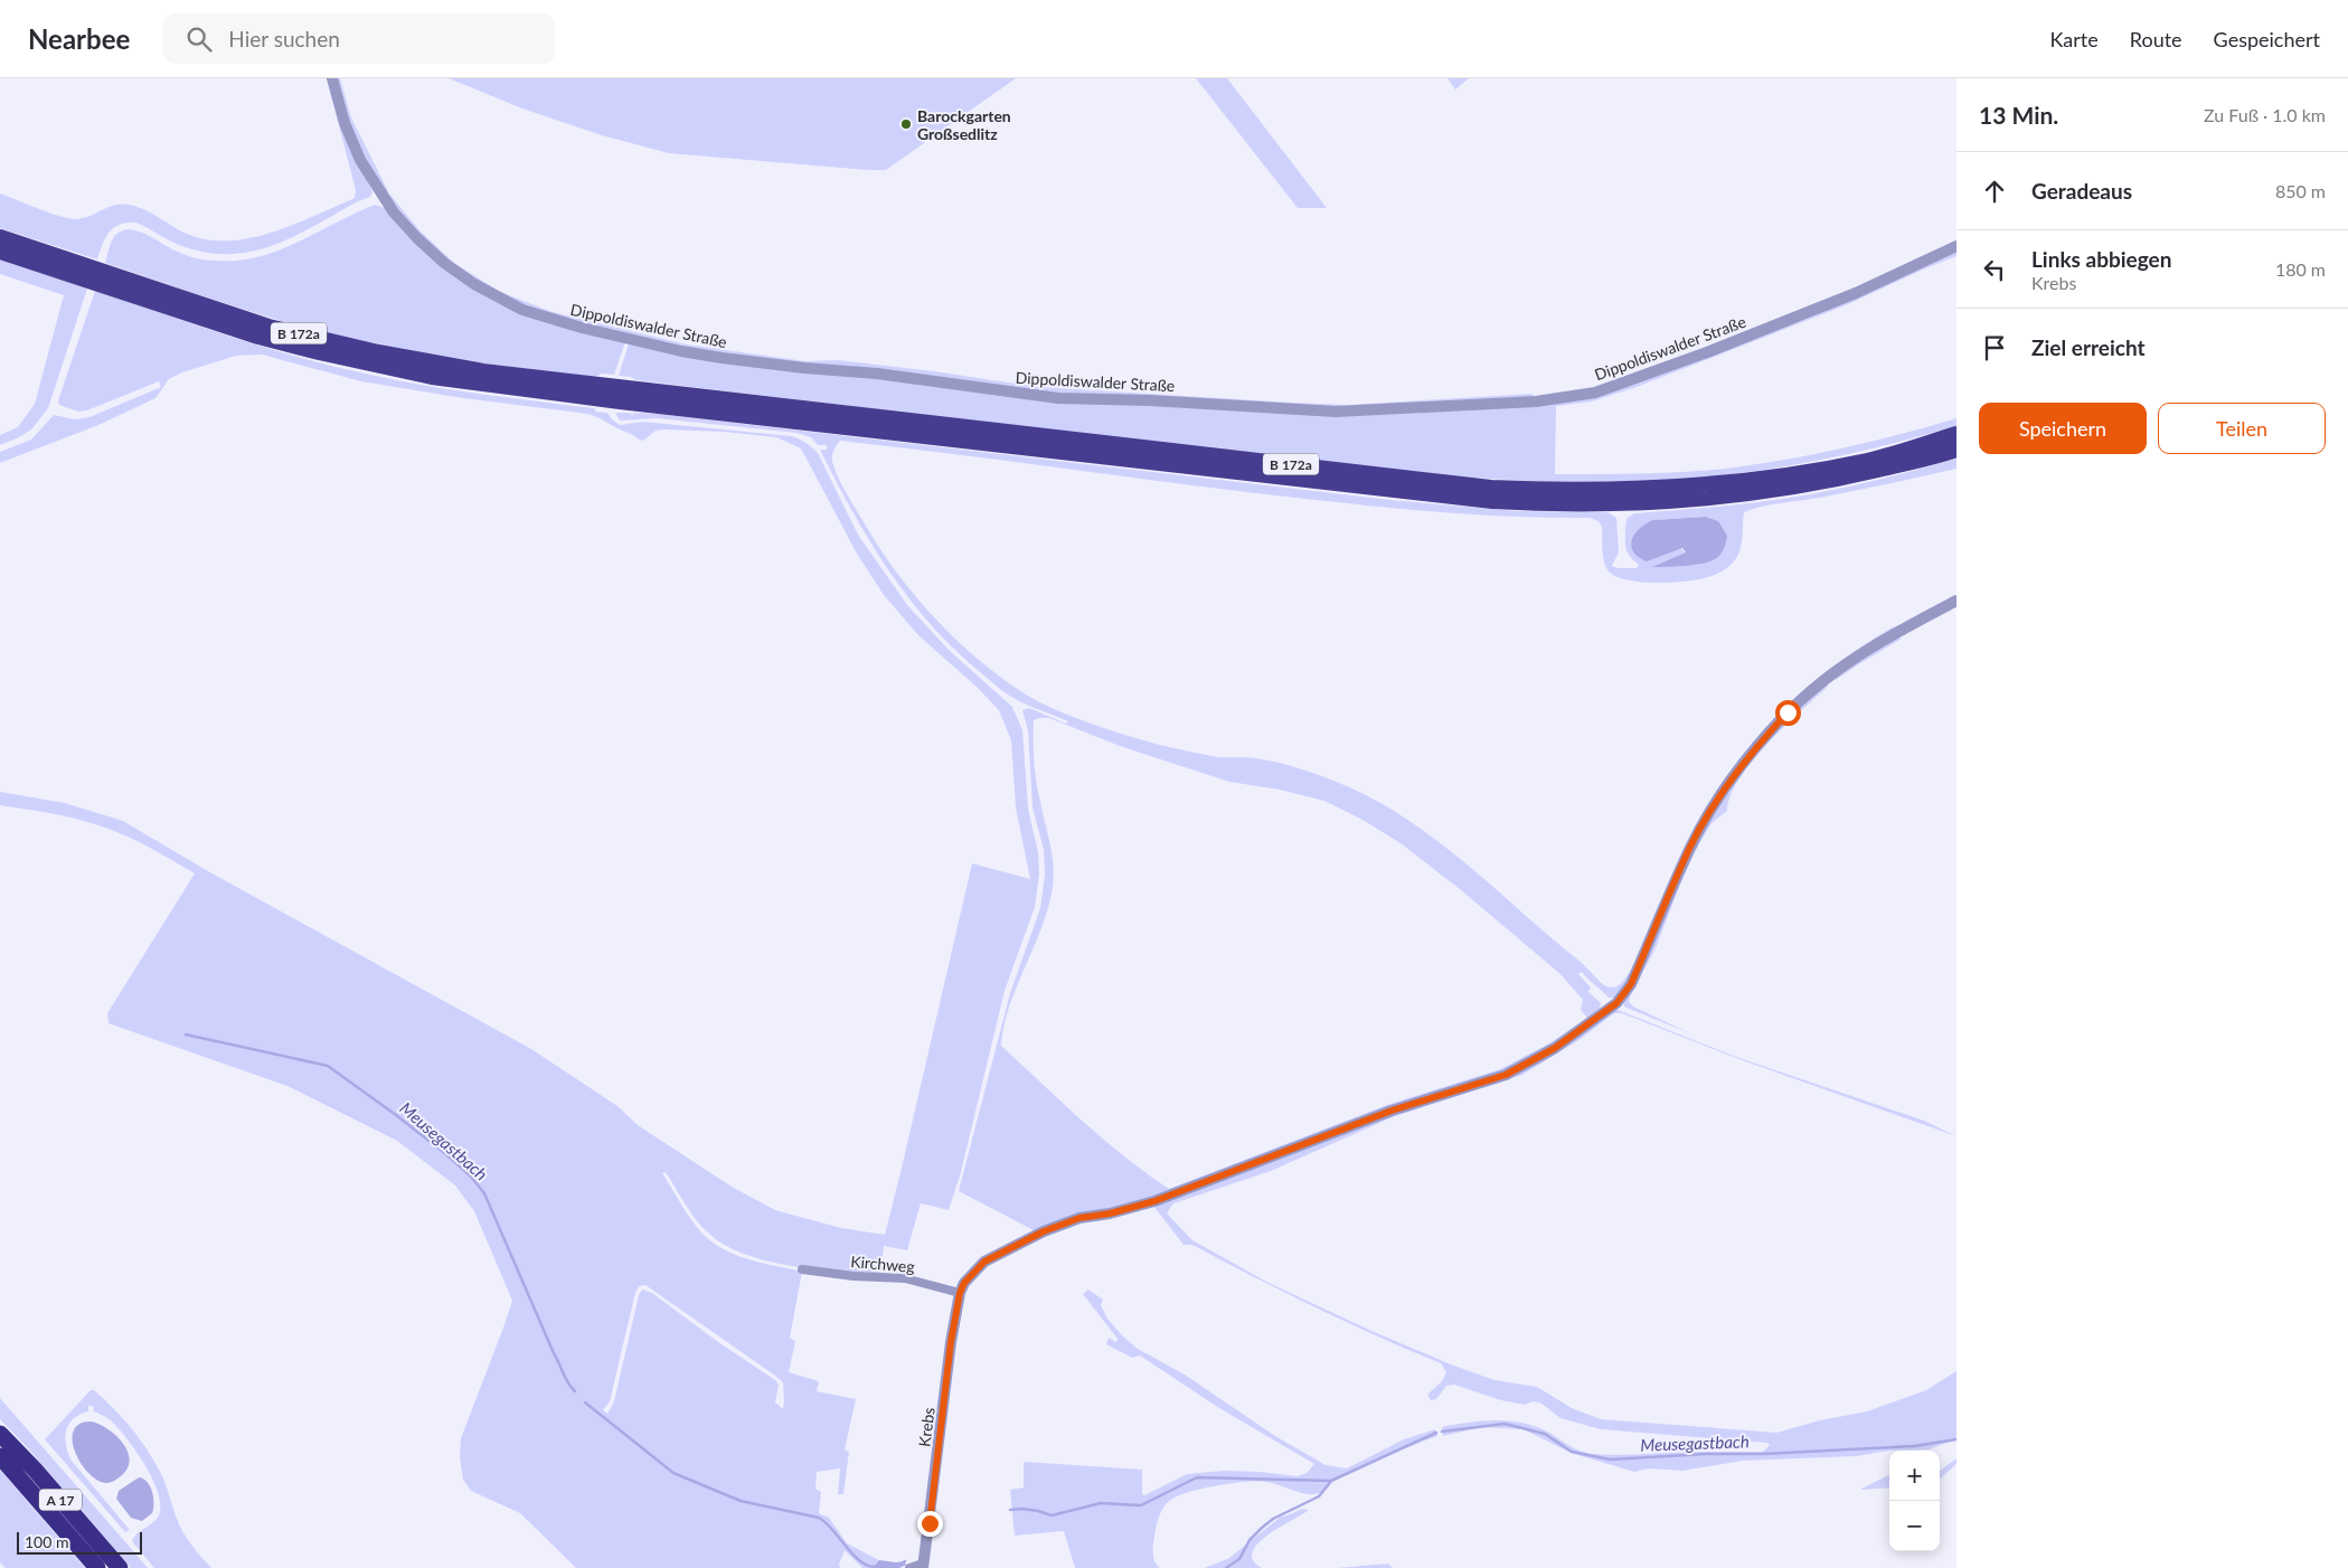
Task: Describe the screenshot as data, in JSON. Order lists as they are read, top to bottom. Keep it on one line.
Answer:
{"streets":{"highway":["B 172a","A 17"],"street":["Dippoldiswalder Straße","Kirchweg","Krebs"]},"crossings":[["Kirchweg","Krebs"]],"water":["Meusegastbach"],"places":["Barockgarten Großsedlitz"],"scale_bar":"100 m","page":{"header":"Nearbee","search":"Hier suchen","nav":["Karte","Route","Gespeichert"],"heading":["13 Min.","Zu Fuß · 1.0 km"],"list":[["Geradeaus","850 m"],["Links abbiegen","Krebs","180 m"],"Ziel erreicht"],"buttons":["Speichern","Teilen"],"map_buttons":["+","−"],"scale":"100 m"}}
